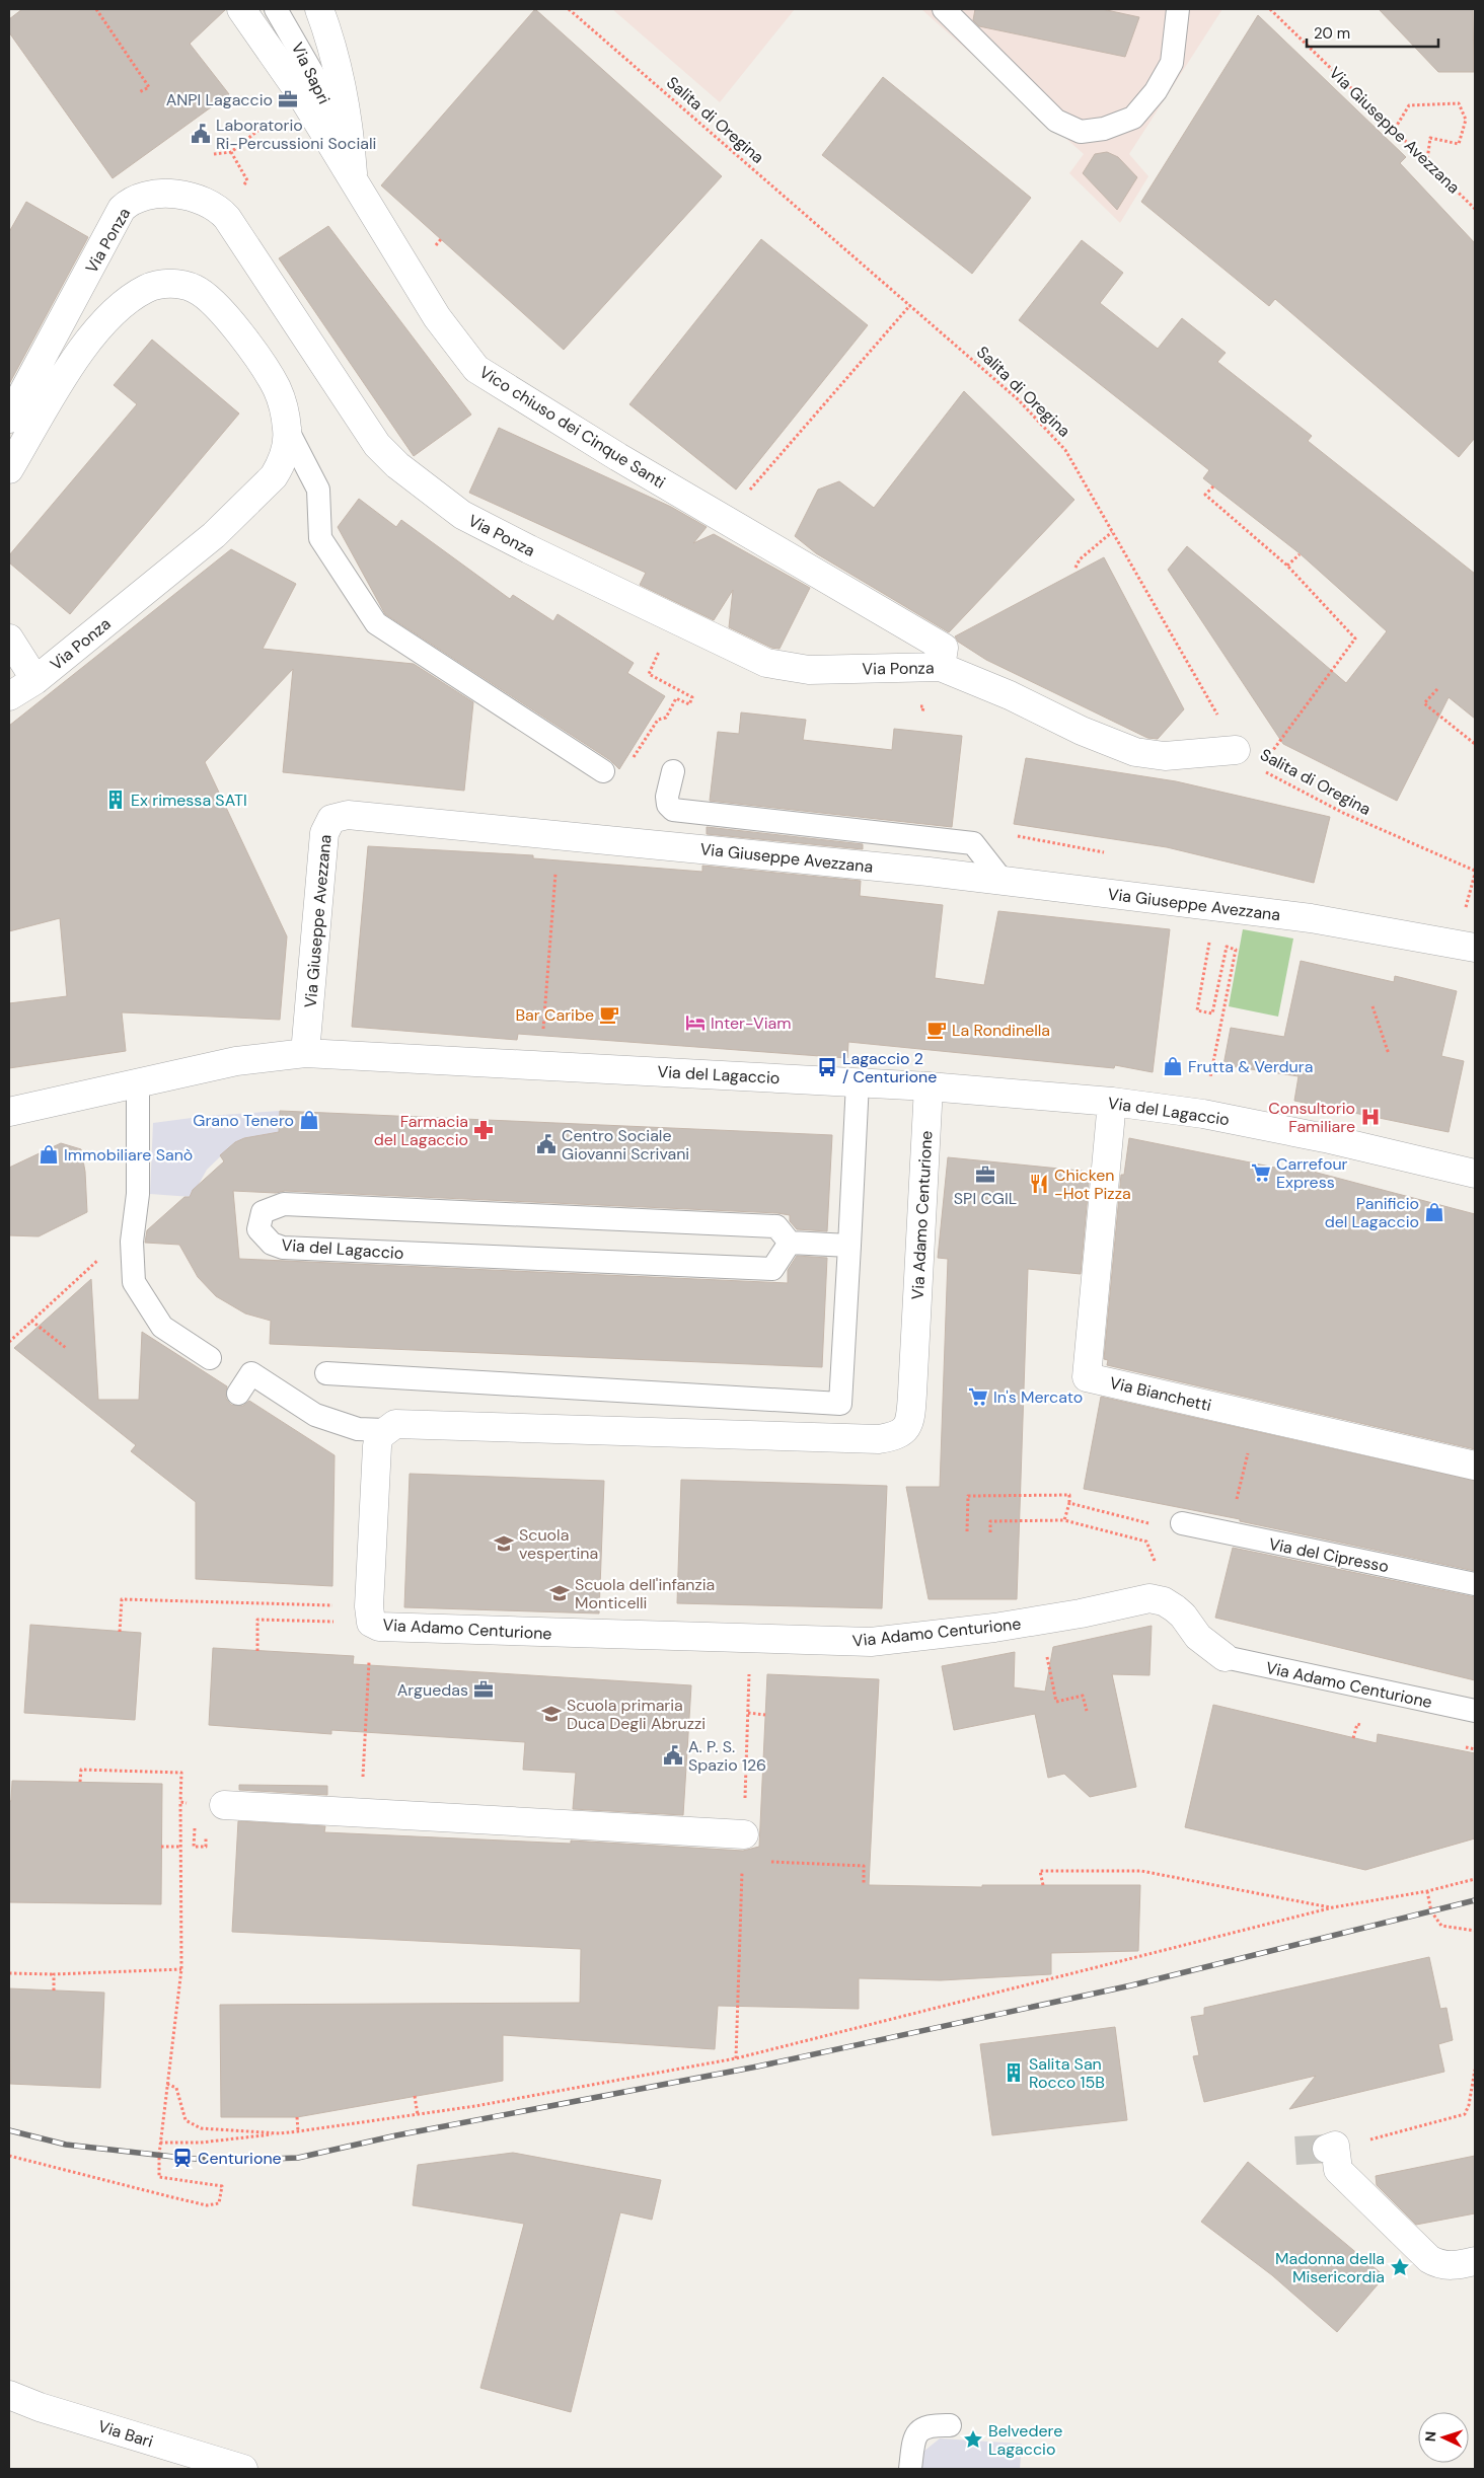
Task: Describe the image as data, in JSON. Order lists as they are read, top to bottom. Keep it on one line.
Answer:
{"streets":{"street":["Via Sapri","Via Giuseppe Avezzana","Via Ponza","Vico chiuso dei Cinque Santi","Via del Lagaccio","Via Adamo Centurione","Via Bianchetti","Via Bari"],"lane":["Via del Cipresso"],"path":["Salita di Oregina"]},"crossings":[["Via Sapri","Vico chiuso dei Cinque Santi"],["Salita di Oregina","Via Ponza"],["Via Giuseppe Avezzana","Via del Lagaccio"],["Via Ponza","Vico chiuso dei Cinque Santi"],["Via del Lagaccio","Via Adamo Centurione"],["Via del Lagaccio","Via Bianchetti"]],"places":{"office":["ANPI Lagaccio","SPI CGIL","Arguedas"],"public building":["Laboratorio Ri-Percussioni Sociali","Centro Sociale Giovanni Scrivani","A. P. S. Spazio 126"],"building":["Ex rimessa SATI","Salita San Rocco 15B"],"cafe":["Bar Caribe","La Rondinella"],"hotel":["Inter-Viam"],"shop":["Frutta & Verdura","Grano Tenero","Immobiliare Sanò","Panificio del Lagaccio"],"bus stop":["Lagaccio 2 / Centurione"],"hospital":["Consultorio Familiare"],"pharmacy":["Farmacia del Lagaccio"],"supermarket":["Carrefour Express","In's Mercato"],"restaurant":["Chicken -Hot Pizza"],"school or university":["Scuola vespertina","Scuola dell'infanzia Monticelli","Scuola primaria Duca Degli Abruzzi"],"station":["Centurione"],"place":["Madonna della Misericordia","Belvedere Lagaccio"]},"scale_bar":"20 m","north":"left"}
